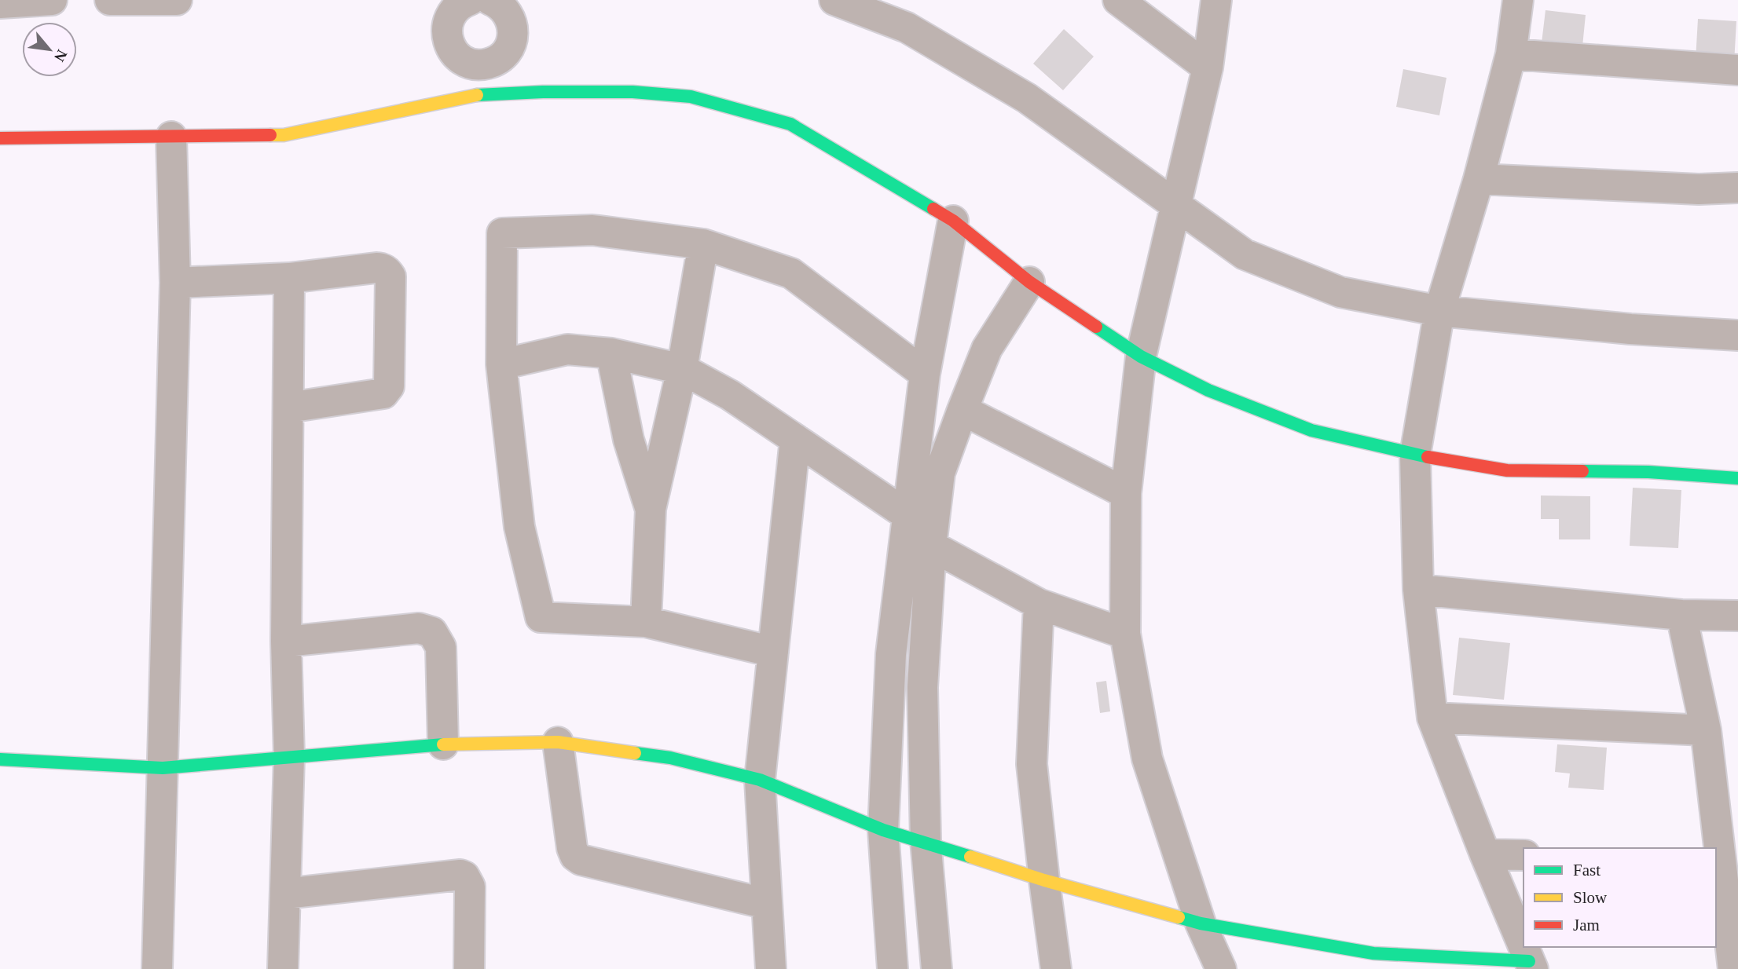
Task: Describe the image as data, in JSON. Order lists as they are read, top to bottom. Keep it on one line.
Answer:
{"legend":["Fast","Slow","Jam"],"north":"bottom right"}
